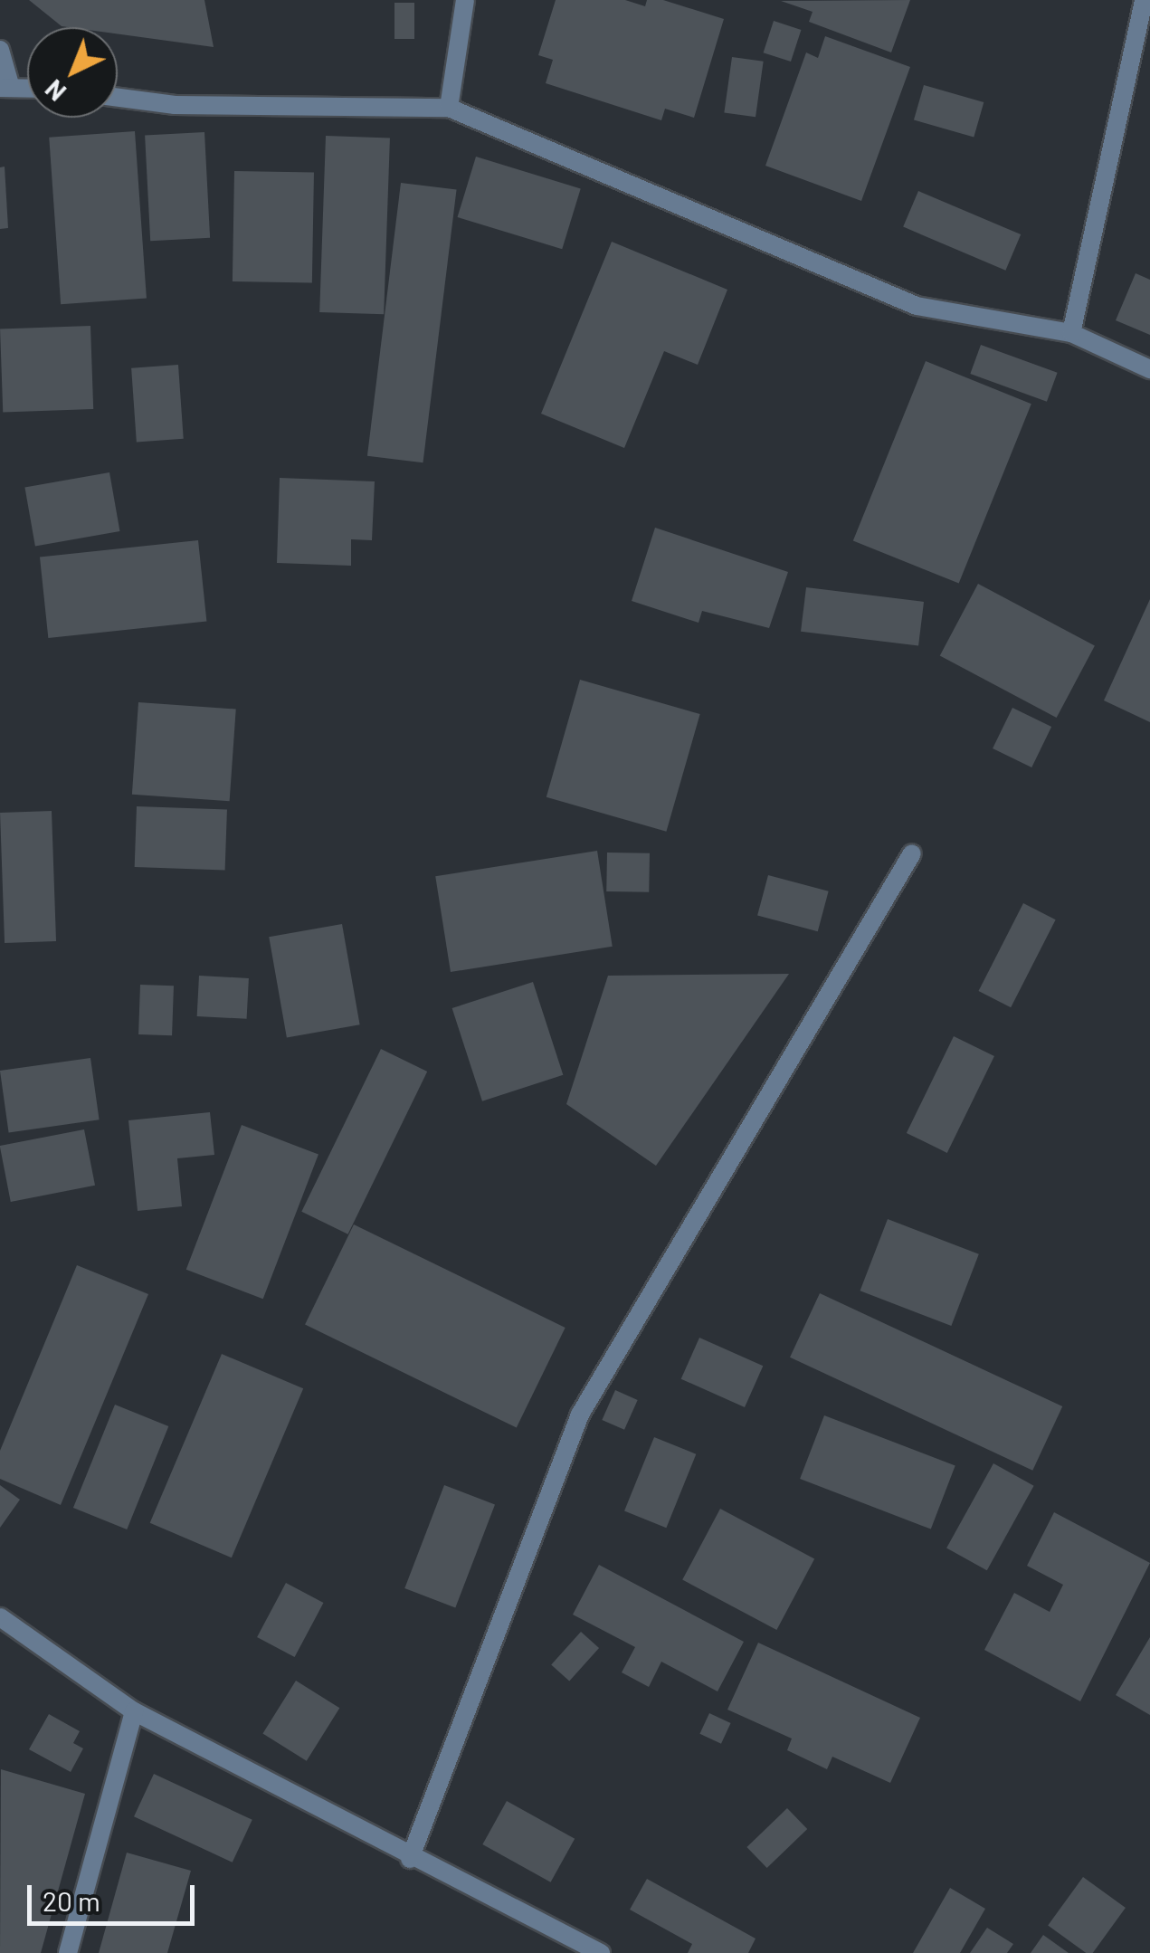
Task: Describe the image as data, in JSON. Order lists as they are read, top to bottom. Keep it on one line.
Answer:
{"scale_bar":"20 m","north":"bottom left"}
